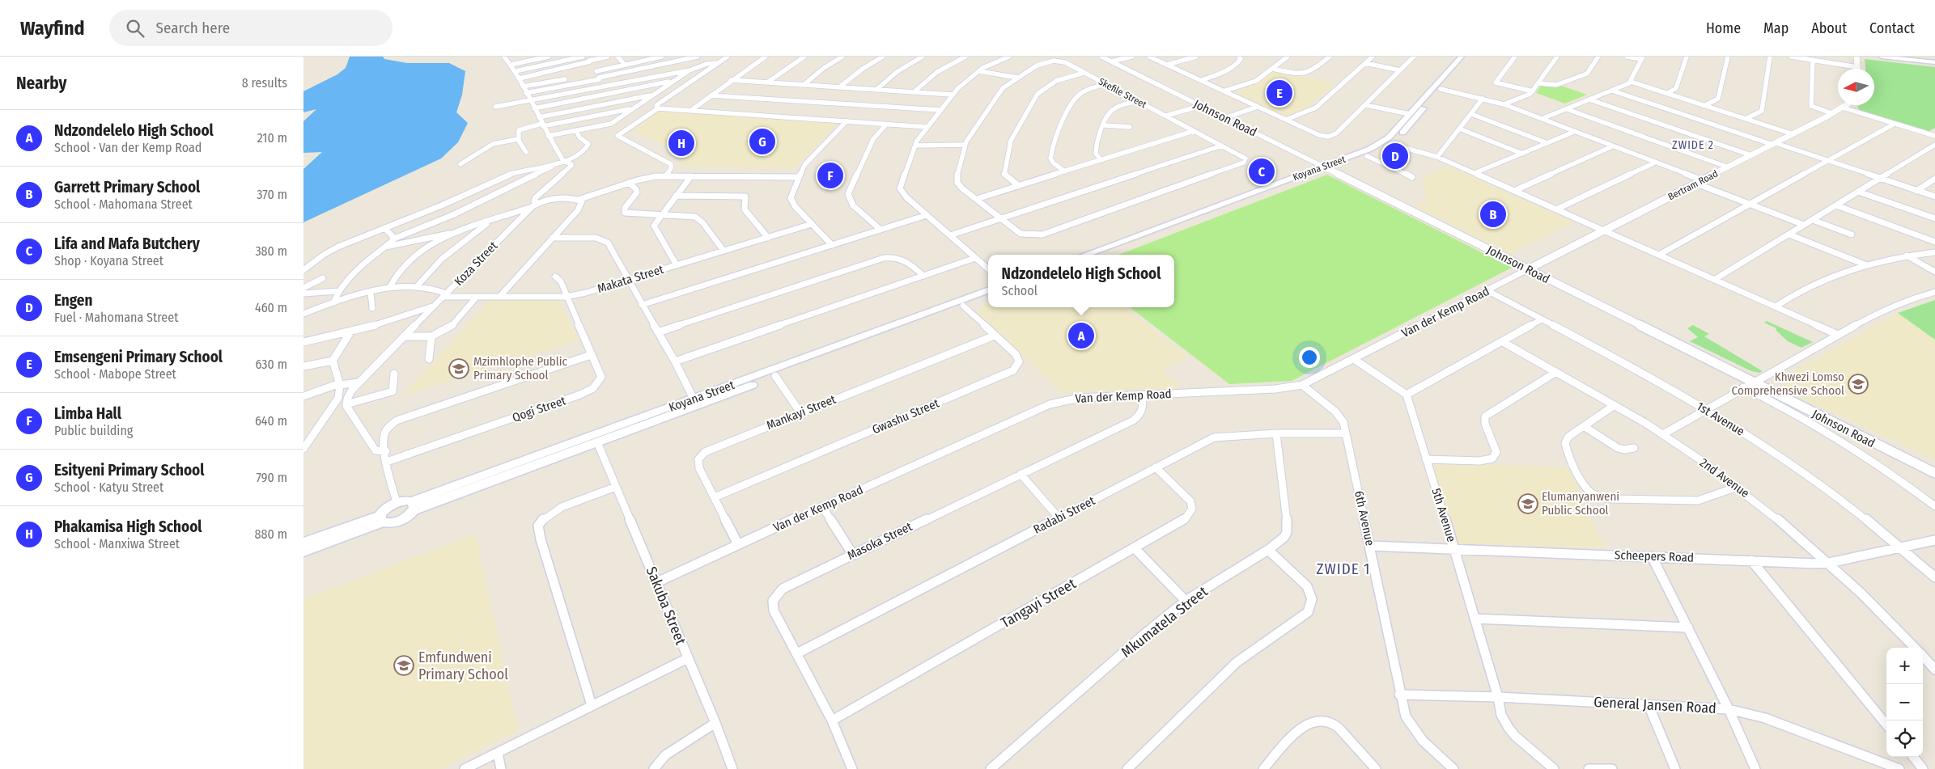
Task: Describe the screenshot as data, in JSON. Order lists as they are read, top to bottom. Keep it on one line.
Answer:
{"streets":{"main road":["Koyana Street"],"street":["Skefile Street","Johnson Road","Bertram Road","Koza Street","Makata Street","Van der Kemp Road","Qogi Street","Mankayi Street","Gwashu Street","1st Avenue","2nd Avenue","Radabi Street","5th Avenue","6th Avenue","Masoka Street","Scheepers Road","Tangayi Street","Sakuba Street","Mkumatela Street","General Jansen Road"]},"crossings":[["Johnson Road","Koyana Street"],["Johnson Road","Bertram Road"],["Johnson Road","Van der Kemp Road"],["Koyana Street","Gwashu Street"],["Koyana Street","Sakuba Street"],["Bertram Road","Van der Kemp Road"],["Koza Street","Makata Street"],["Makata Street","Qogi Street"],["Van der Kemp Road","Mankayi Street"],["Van der Kemp Road","1st Avenue"],["Van der Kemp Road","6th Avenue"],["Van der Kemp Road","Masoka Street"],["Van der Kemp Road","Sakuba Street"],["Mankayi Street","Gwashu Street"],["1st Avenue","Scheepers Road"],["2nd Avenue","Scheepers Road"],["Radabi Street","6th Avenue"],["Radabi Street","Masoka Street"],["Radabi Street","Tangayi Street"],["Radabi Street","Mkumatela Street"],["5th Avenue","Scheepers Road"],["5th Avenue","General Jansen Road"],["6th Avenue","Scheepers Road"],["6th Avenue","General Jansen Road"],["Masoka Street","Tangayi Street"]],"districts":["ZWIDE 2","ZWIDE 1"],"places":{"school or university":["Mzimhlophe Public Primary School","Khwezi Lomso Comprehensive School","Elumanyanweni Public School","Emfundweni Primary School"]},"north":"left","page":{"header":"Wayfind","search":"Search here","nav":["Home","Map","About","Contact"],"heading":["Nearby","8 results"],"pins":["E","G","H","D","C","F","B","A"],"list":[{"mark":"A","name":"Ndzondelelo High School","note":"School · Van der Kemp Road","value":"210 m"},{"mark":"B","name":"Garrett Primary School","note":"School · Mahomana Street","value":"370 m"},{"mark":"C","name":"Lifa and Mafa Butchery","note":"Shop · Koyana Street","value":"380 m"},{"mark":"D","name":"Engen","note":"Fuel · Mahomana Street","value":"460 m"},{"mark":"E","name":"Emsengeni Primary School","note":"School · Mabope Street","value":"630 m"},{"mark":"F","name":"Limba Hall","note":"Public building","value":"640 m"},{"mark":"G","name":"Esityeni Primary School","note":"School · Katyu Street","value":"790 m"},{"mark":"H","name":"Phakamisa High School","note":"School · Manxiwa Street","value":"880 m"}],"popup":["Ndzondelelo High School","School"],"map_buttons":["+","−"]}}
